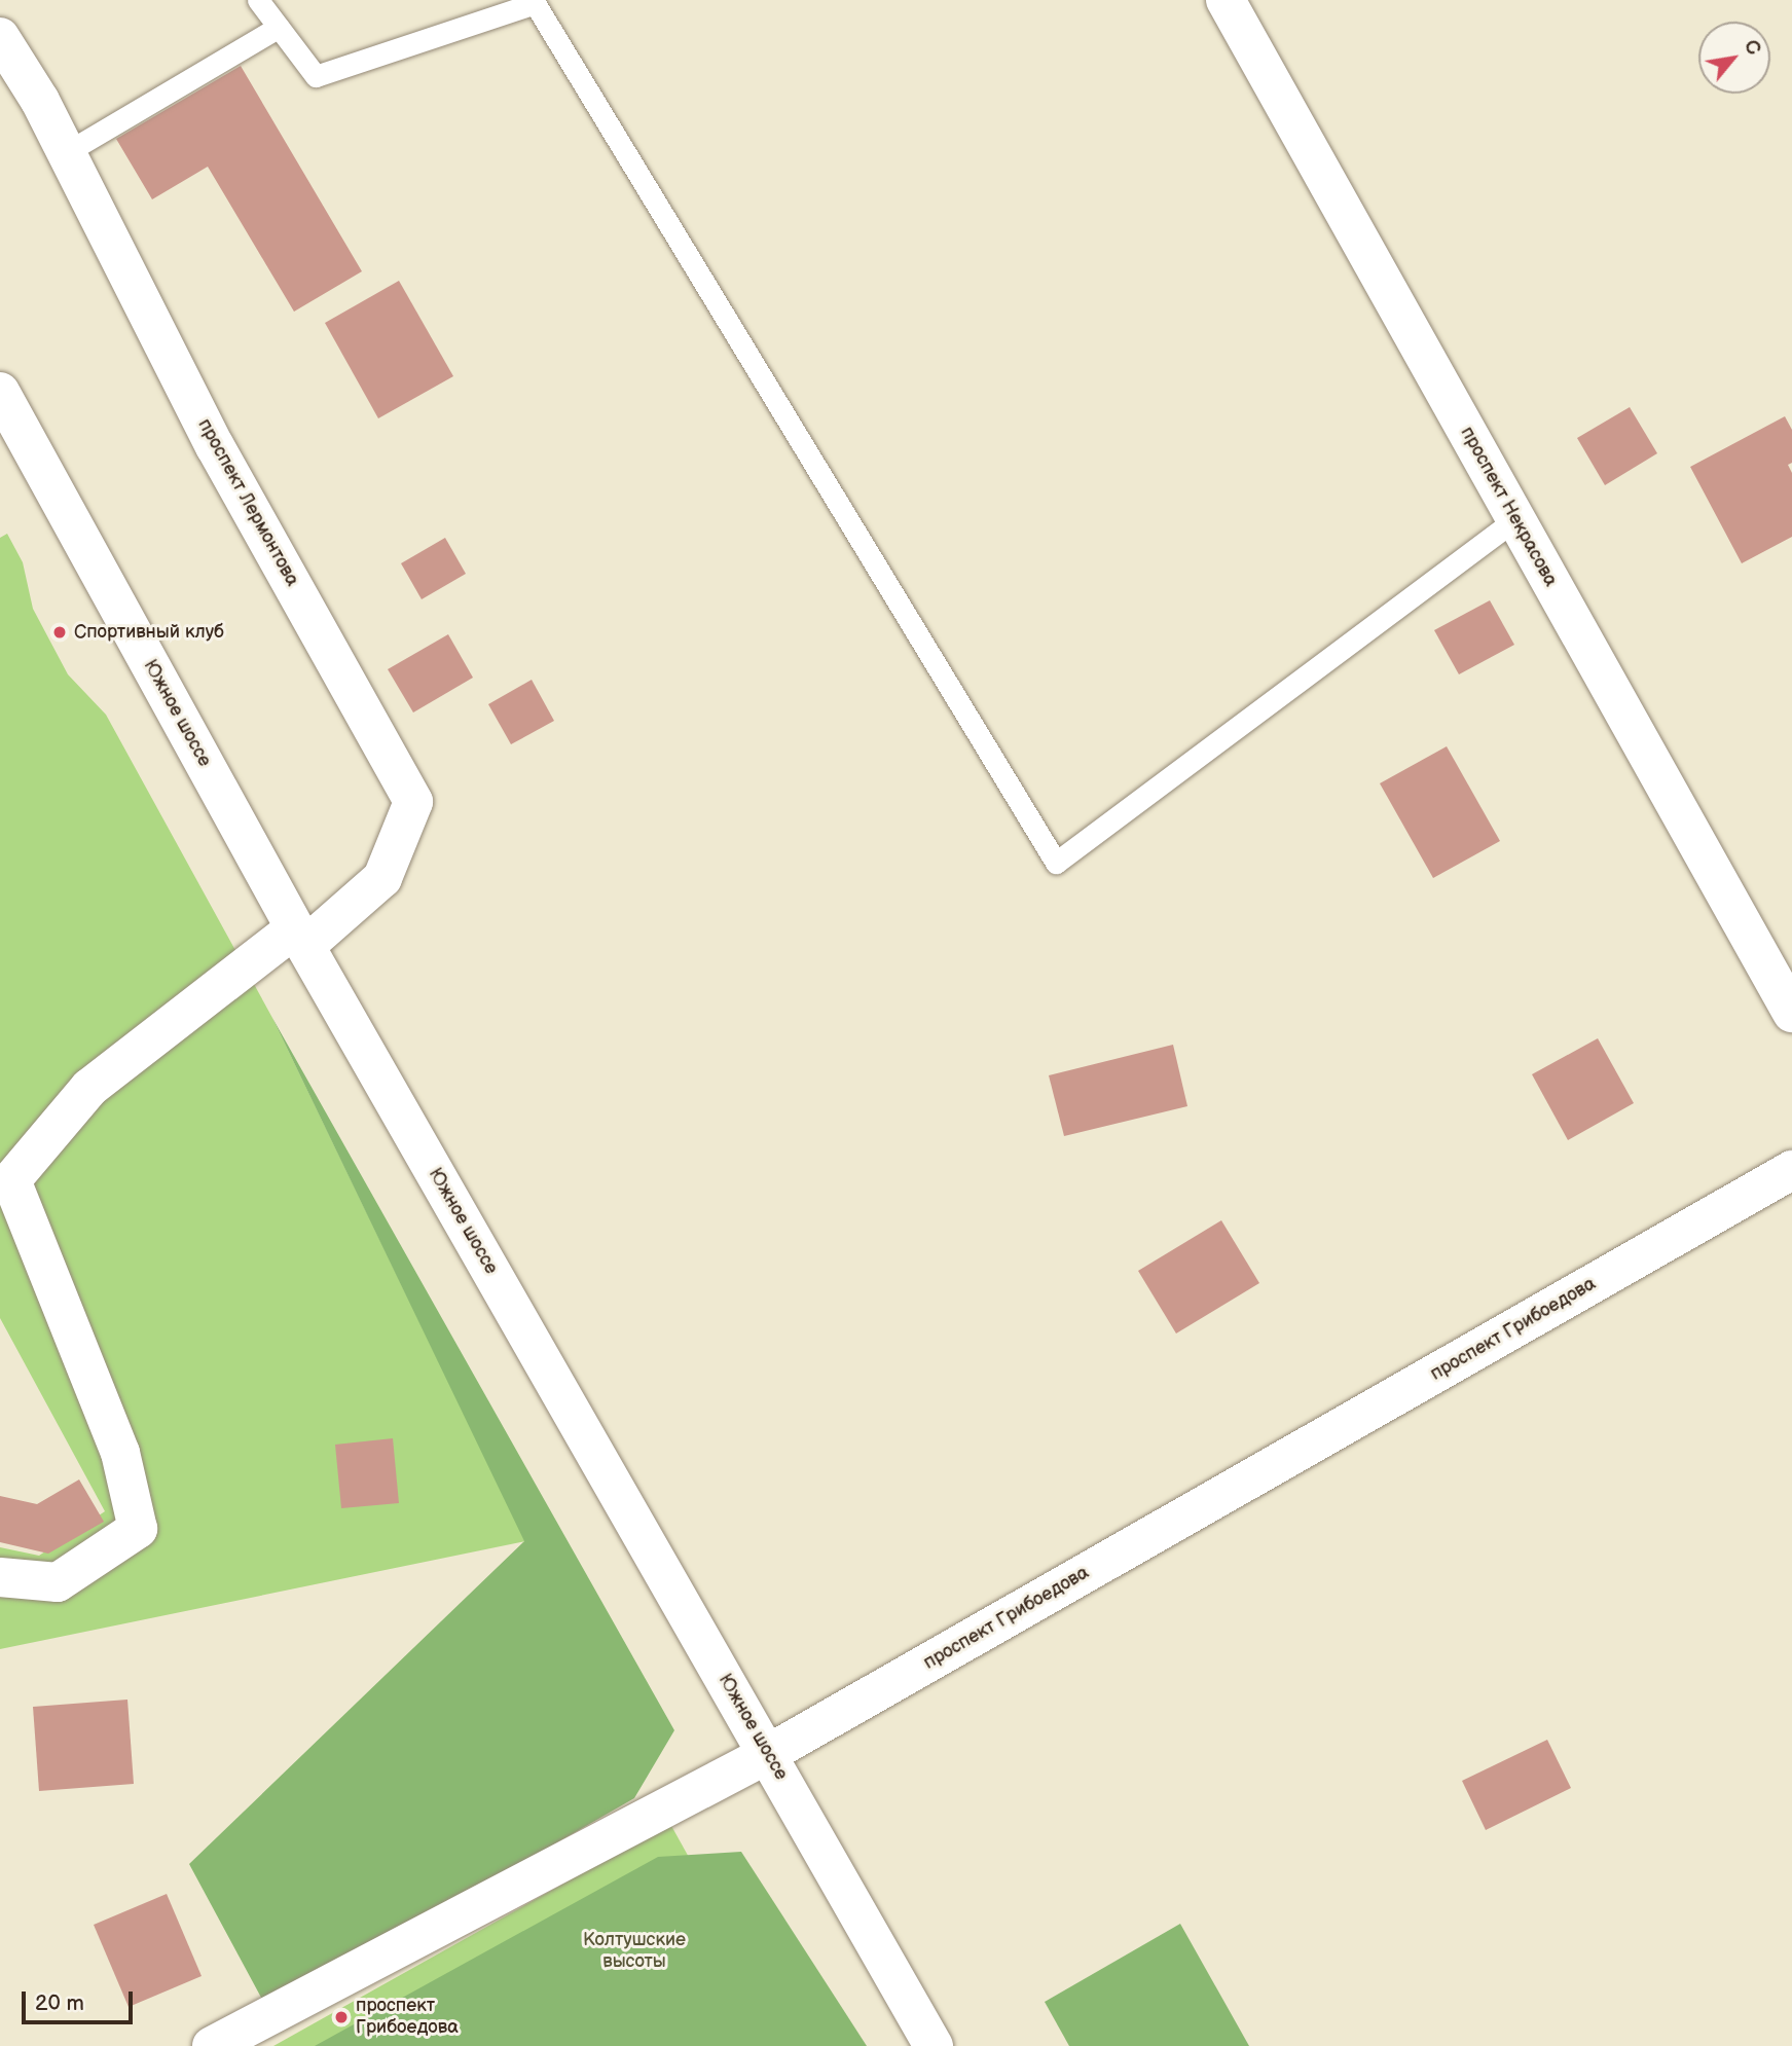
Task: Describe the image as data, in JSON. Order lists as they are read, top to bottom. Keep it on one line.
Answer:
{"streets":{"street":["проспект Лермонтова","проспект Некрасова","Южное шоссе","проспект Грибоедова"]},"crossings":[["проспект Лермонтова","Южное шоссе"],["Южное шоссе","проспект Грибоедова"]],"parks":["Колтушские высоты"],"places":["Спортивный клуб","проспект Грибоедова"],"scale_bar":"20 m","north":"top right"}
